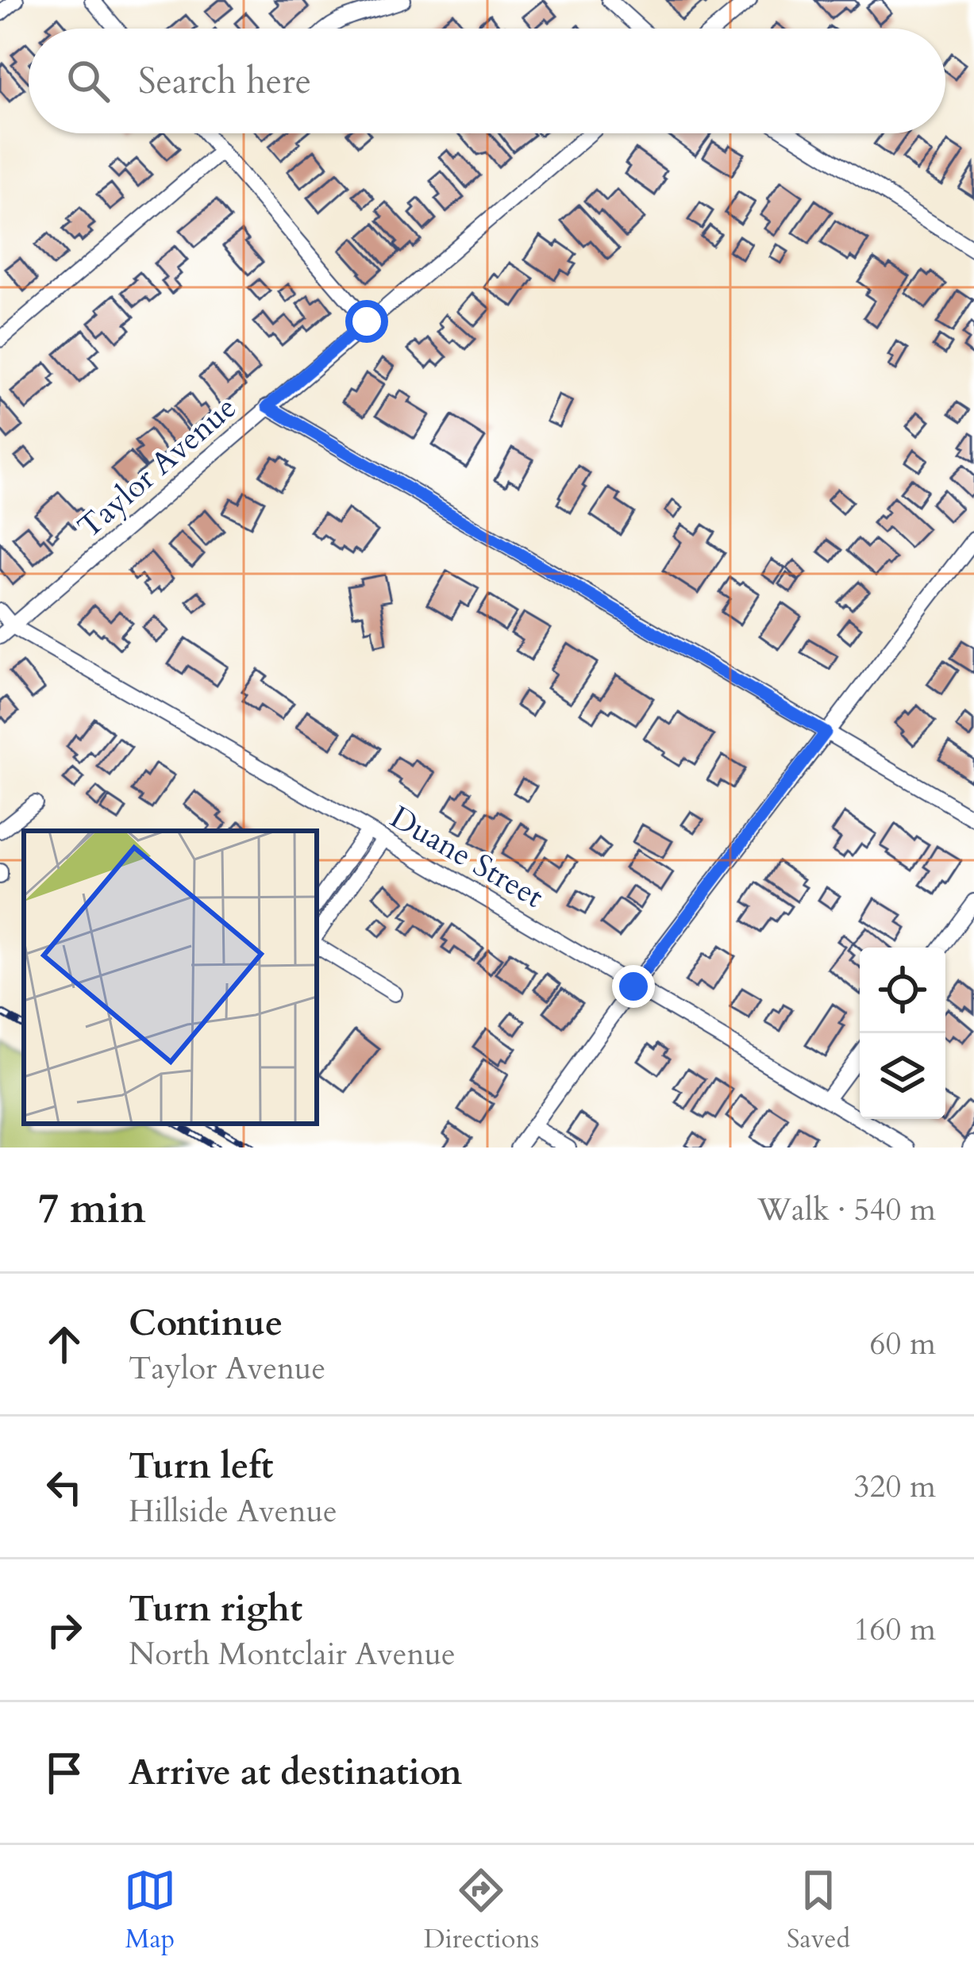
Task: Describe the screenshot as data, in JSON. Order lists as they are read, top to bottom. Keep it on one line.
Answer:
{"streets":{"street":["Taylor Avenue","Duane Street"]},"crossings":[["Taylor Avenue","Duane Street"]],"page":{"search":"Search here","heading":["7 min","Walk · 540 m"],"list":[["Continue","Taylor Avenue","60 m"],["Turn left","Hillside Avenue","320 m"],["Turn right","North Montclair Avenue","160 m"],"Arrive at destination"],"nav":["Map","Directions","Saved"]}}
